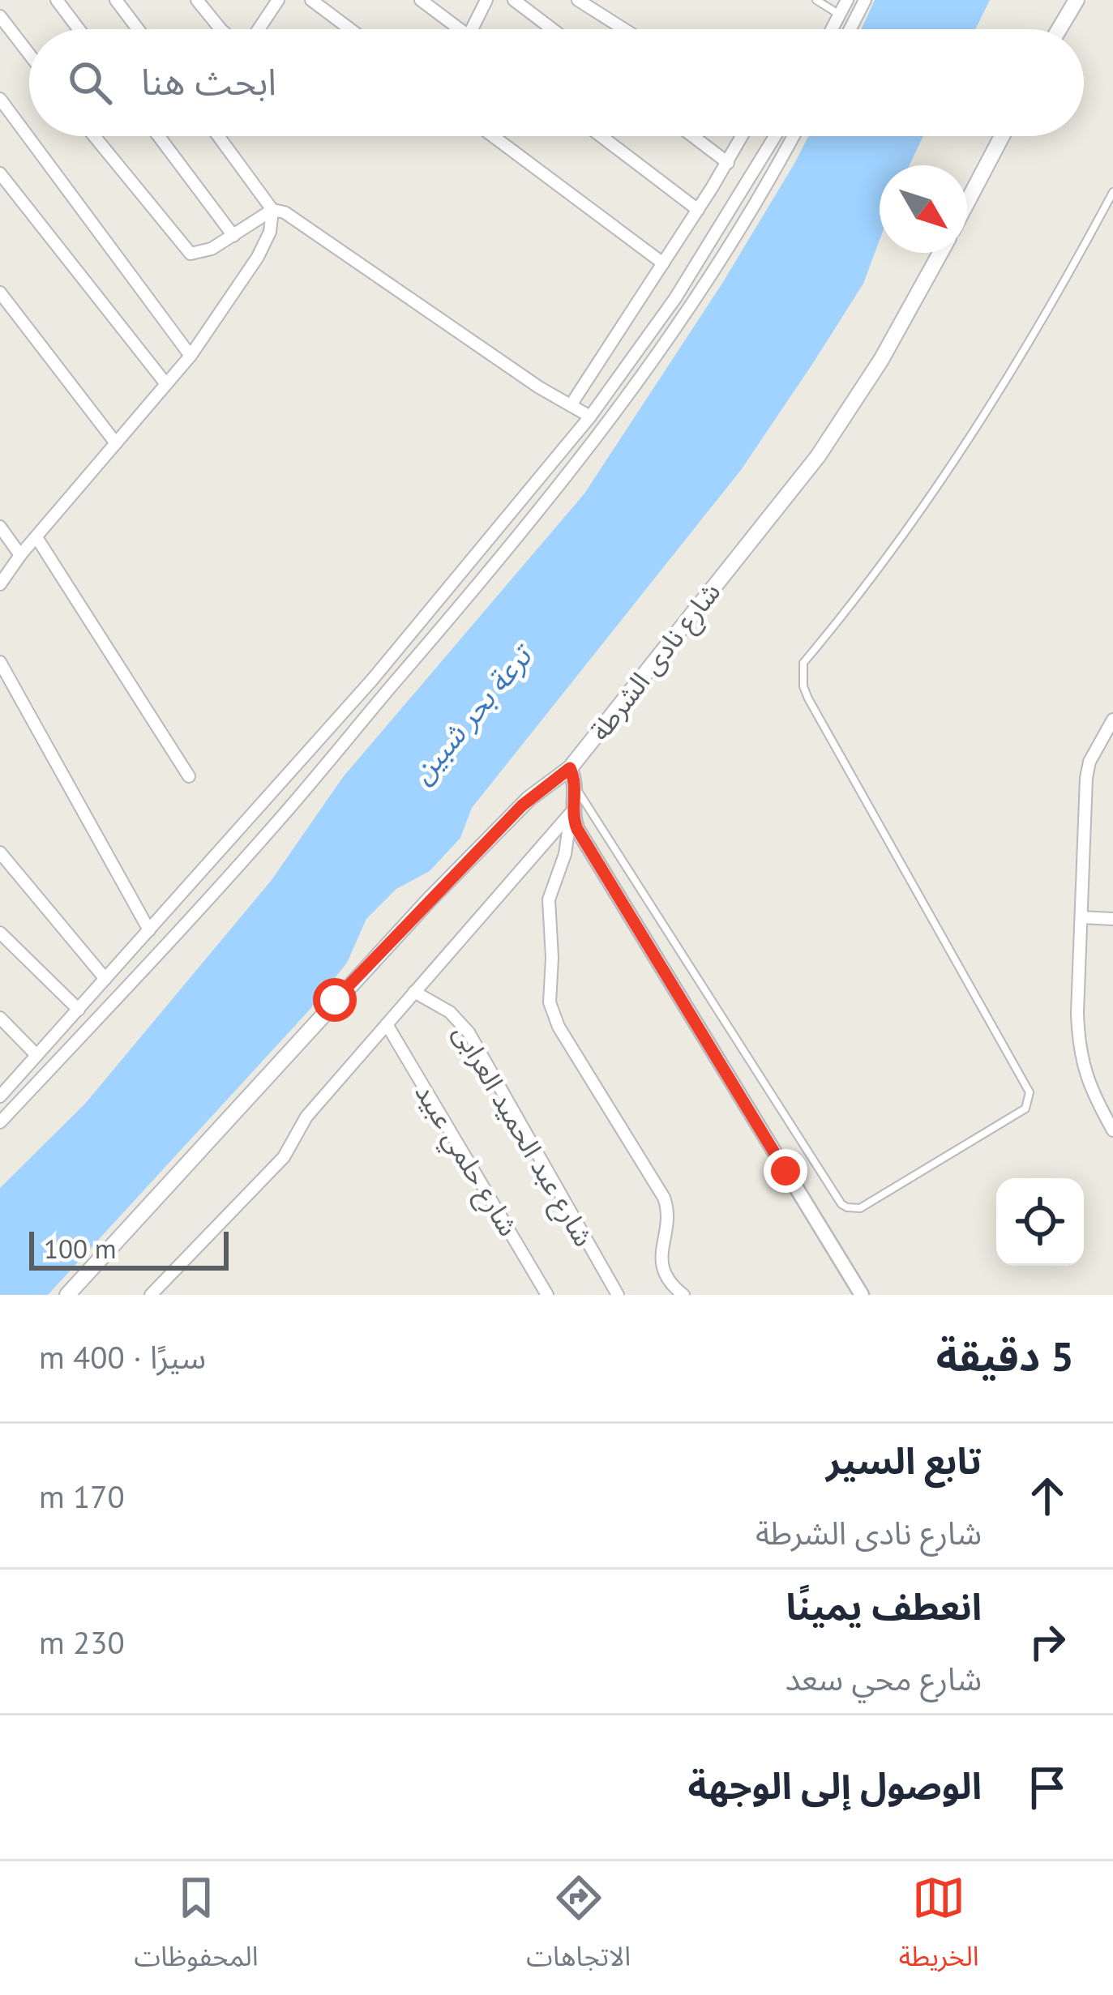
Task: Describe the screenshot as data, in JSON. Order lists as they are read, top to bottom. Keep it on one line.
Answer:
{"streets":{"main road":["شارع نادى الشرطة"],"street":["شارع عبد الحميد العرابى","شارع حلمي عبيد"]},"water":["ترعة بحر شبين"],"scale_bar":"100 m","north":"bottom right","page":{"search":"ابحث هنا","scale":"100 m","heading":["5 دقيقة","سيرًا · 400 m"],"list":[["تابع السير","شارع نادى الشرطة","170 m"],["انعطف يمينًا","شارع محي سعد","230 m"],"الوصول إلى الوجهة"],"nav":["الخريطة","الاتجاهات","المحفوظات"]}}
